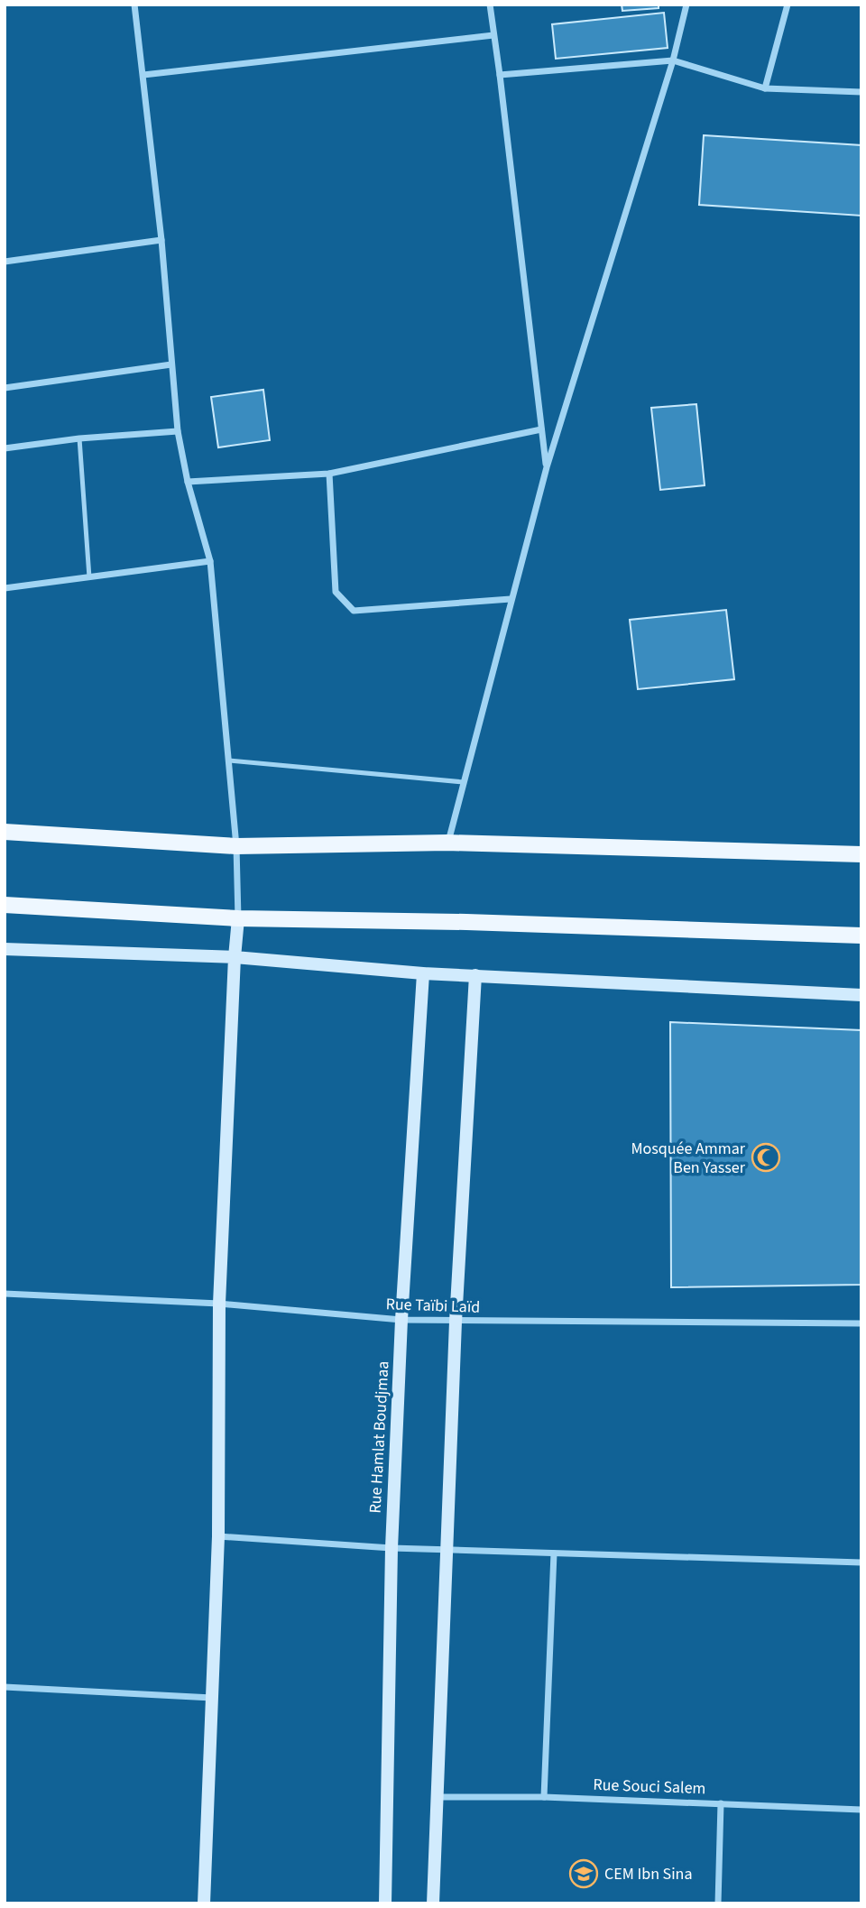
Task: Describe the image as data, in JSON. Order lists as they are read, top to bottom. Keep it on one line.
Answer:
{"streets":{"street":["Rue Taïbi Laïd","Rue Hamlat Boudjmaa","Rue Souci Salem"]},"crossings":[["Rue Taïbi Laïd","Rue Hamlat Boudjmaa"]],"places":{"mosque":["Mosquée Ammar Ben Yasser"],"school or university":["CEM Ibn Sina"]}}
